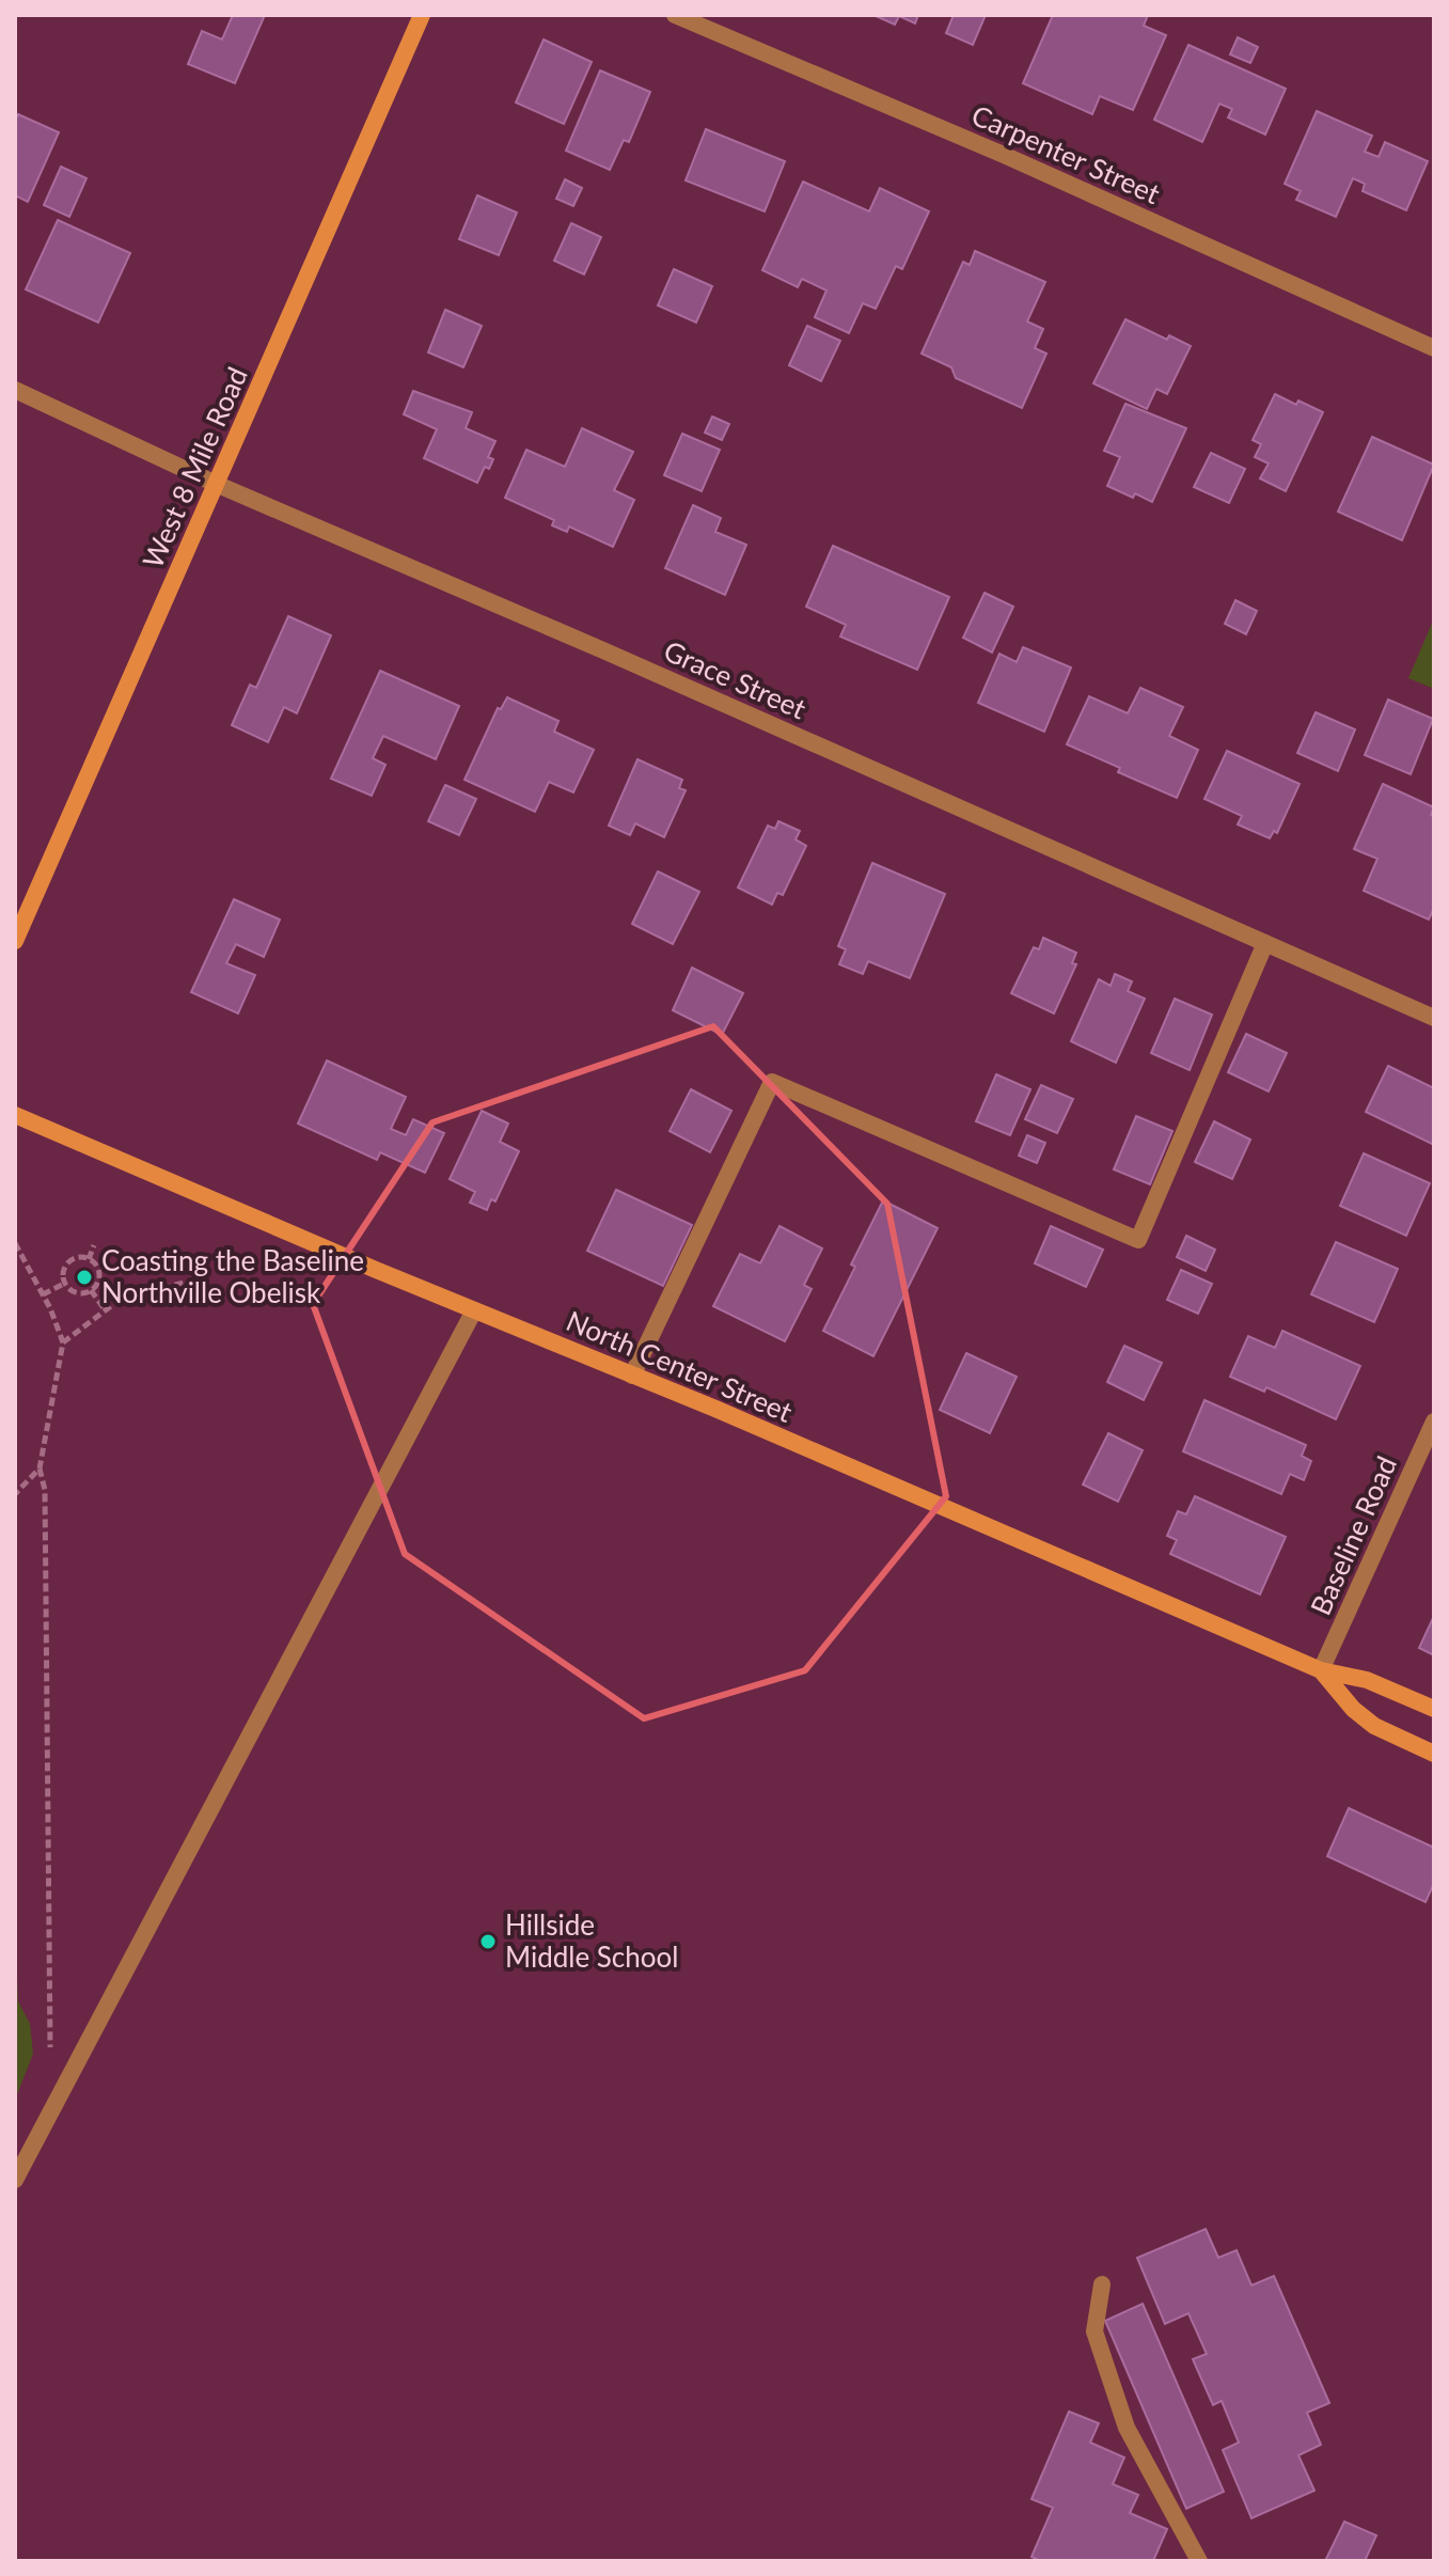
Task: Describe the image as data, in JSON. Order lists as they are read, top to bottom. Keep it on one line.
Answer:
{"streets":{"main road":["West 8 Mile Road","North Center Street"],"street":["Carpenter Street","Grace Street","Baseline Road"]},"crossings":[["West 8 Mile Road","Grace Street"],["North Center Street","Baseline Road"]],"places":["Coasting the Baseline Northville Obelisk","Hillside Middle School"]}
